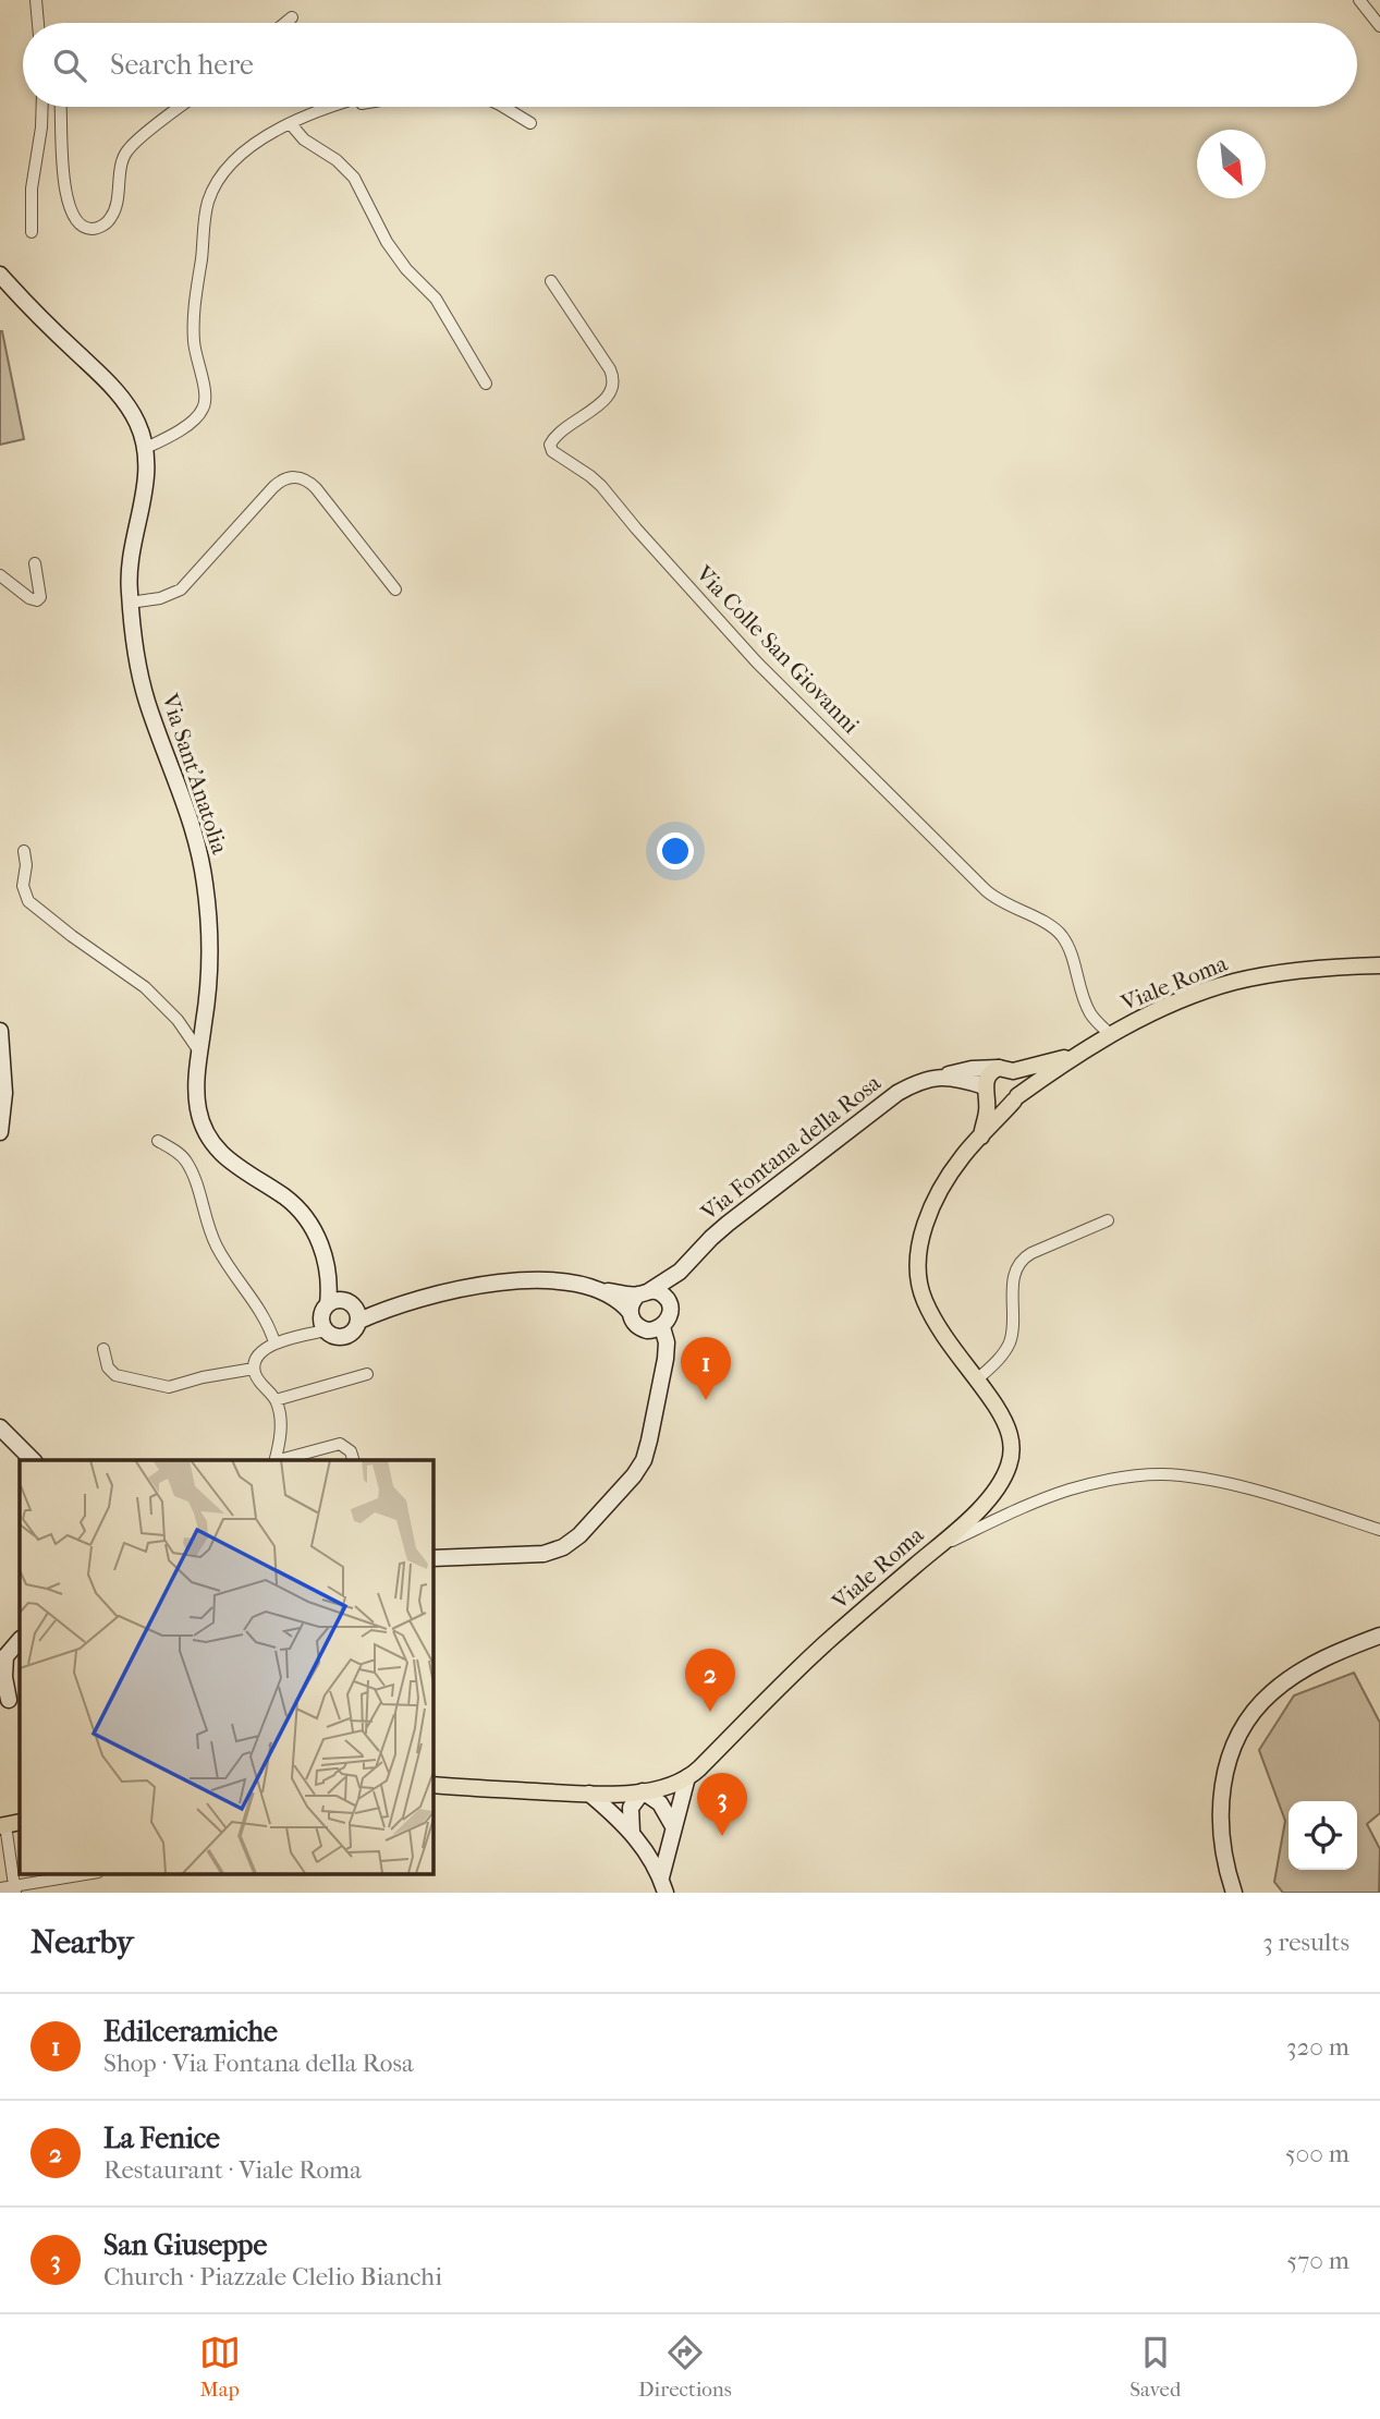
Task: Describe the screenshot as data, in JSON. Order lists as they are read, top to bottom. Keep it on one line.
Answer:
{"streets":{"main road":["Via Sant'Anatolia","Viale Roma","Via Fontana della Rosa"],"street":["Via Colle San Giovanni"]},"crossings":[["Via Colle San Giovanni","Viale Roma"],["Viale Roma","Via Fontana della Rosa"]],"north":"bottom right","page":{"search":"Search here","pins":["1","2","3"],"heading":["Nearby","3 results"],"list":[{"mark":"1","name":"Edilceramiche","note":"Shop · Via Fontana della Rosa","value":"320 m"},{"mark":"2","name":"La Fenice","note":"Restaurant · Viale Roma","value":"500 m"},{"mark":"3","name":"San Giuseppe","note":"Church · Piazzale Clelio Bianchi","value":"570 m"}],"nav":["Map","Directions","Saved"]}}
